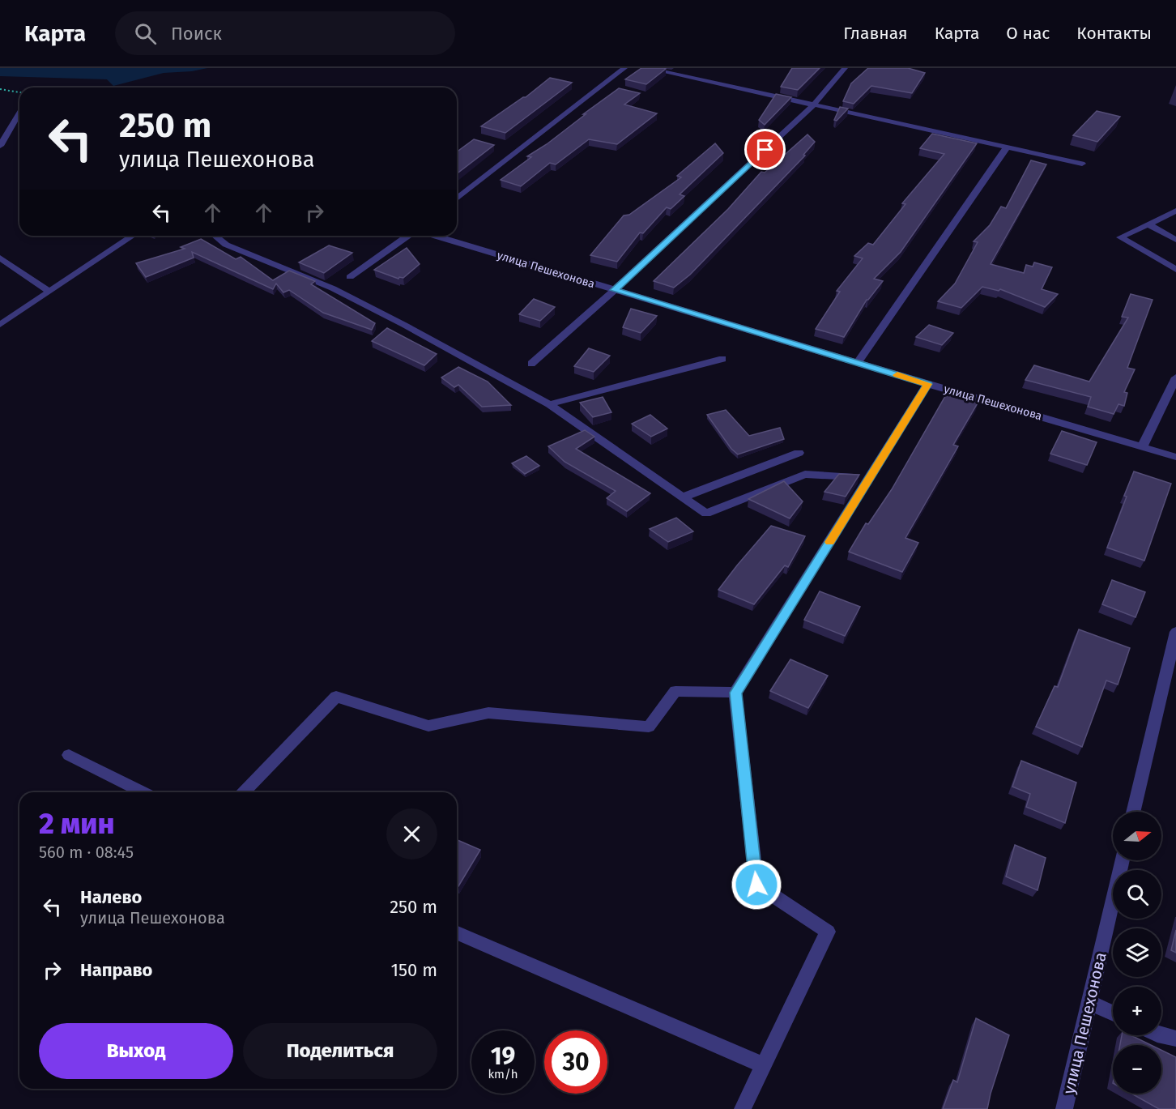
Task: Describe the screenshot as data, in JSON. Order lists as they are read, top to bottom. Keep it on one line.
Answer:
{"streets":{"street":["улица Пешехонова"]},"north":"right","page":{"header":"Карта","search":"Поиск","nav":["Главная","Карта","О нас","Контакты"],"turn":["250 m","улица Пешехонова"],"heading":["2 мин","560 m · 08:45"],"map_buttons":["+","−"],"list":[{"name":"Налево","note":"улица Пешехонова","value":"250 m"},{"name":"Направо","value":"150 m"}],"buttons":["Выход","Поделиться"],"speed":"19 km/h","limit":"30"}}
